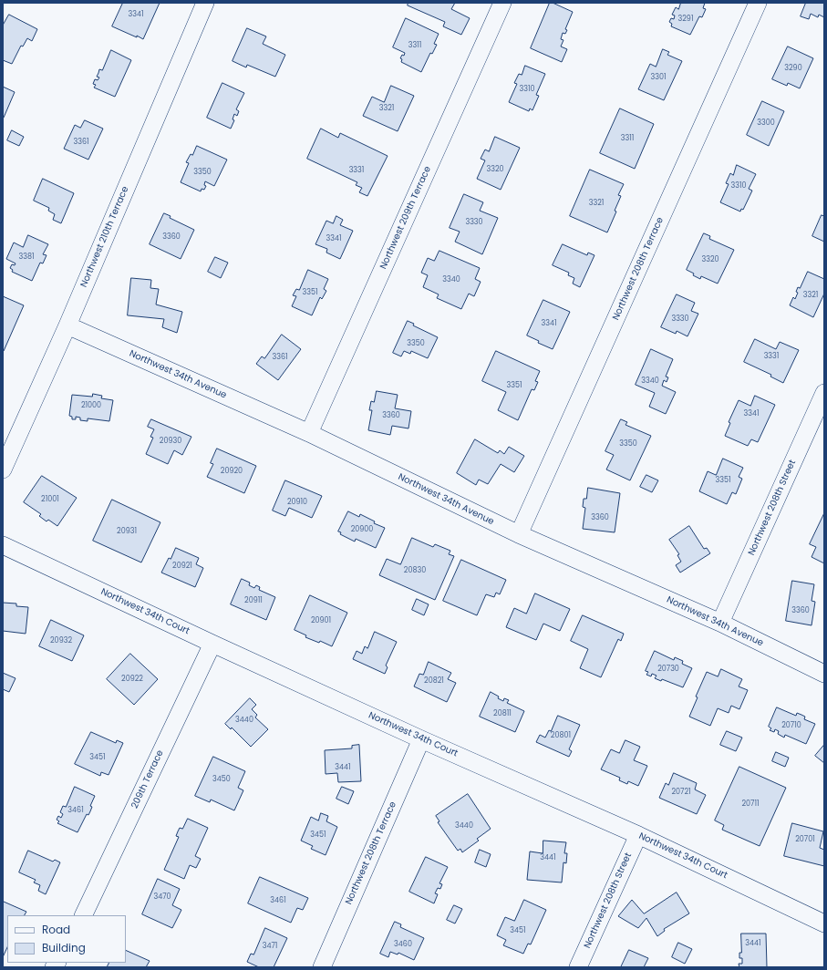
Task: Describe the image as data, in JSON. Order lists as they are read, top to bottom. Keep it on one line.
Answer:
{"streets":{"street":["Northwest 209th Terrace","Northwest 210th Terrace","Northwest 208th Terrace","Northwest 34th Avenue","Northwest 208th Street","Northwest 34th Court","209th Terrace"]},"crossings":[["Northwest 209th Terrace","Northwest 34th Avenue"],["Northwest 210th Terrace","Northwest 34th Avenue"],["Northwest 208th Terrace","Northwest 34th Avenue"],["Northwest 208th Terrace","Northwest 34th Court"],["Northwest 34th Avenue","Northwest 208th Street"],["Northwest 208th Street","Northwest 34th Court"],["Northwest 34th Court","209th Terrace"]],"house_numbers":["3341","3291","3311","3290","3301","3310","3321","3300","3311","3361","3320","3331","3350","3310","3321","3330","3360","3341","3381","3320","3340","3351","3321","3330","3341","3350","3331","3361","3340","3351","21000","3341","3360","20930","3350","20920","3351","21001","20910","3360","20900","20931","20921","20830","20911","3360","20901","20932","20730","20922","20821","20811","3440","20710","20801","3451","3441","3450","20721","20711","3461","3440","3451","20701","3441","3470","3461","3451","3441","3460","3471"],"legend":["Road","Building"]}
